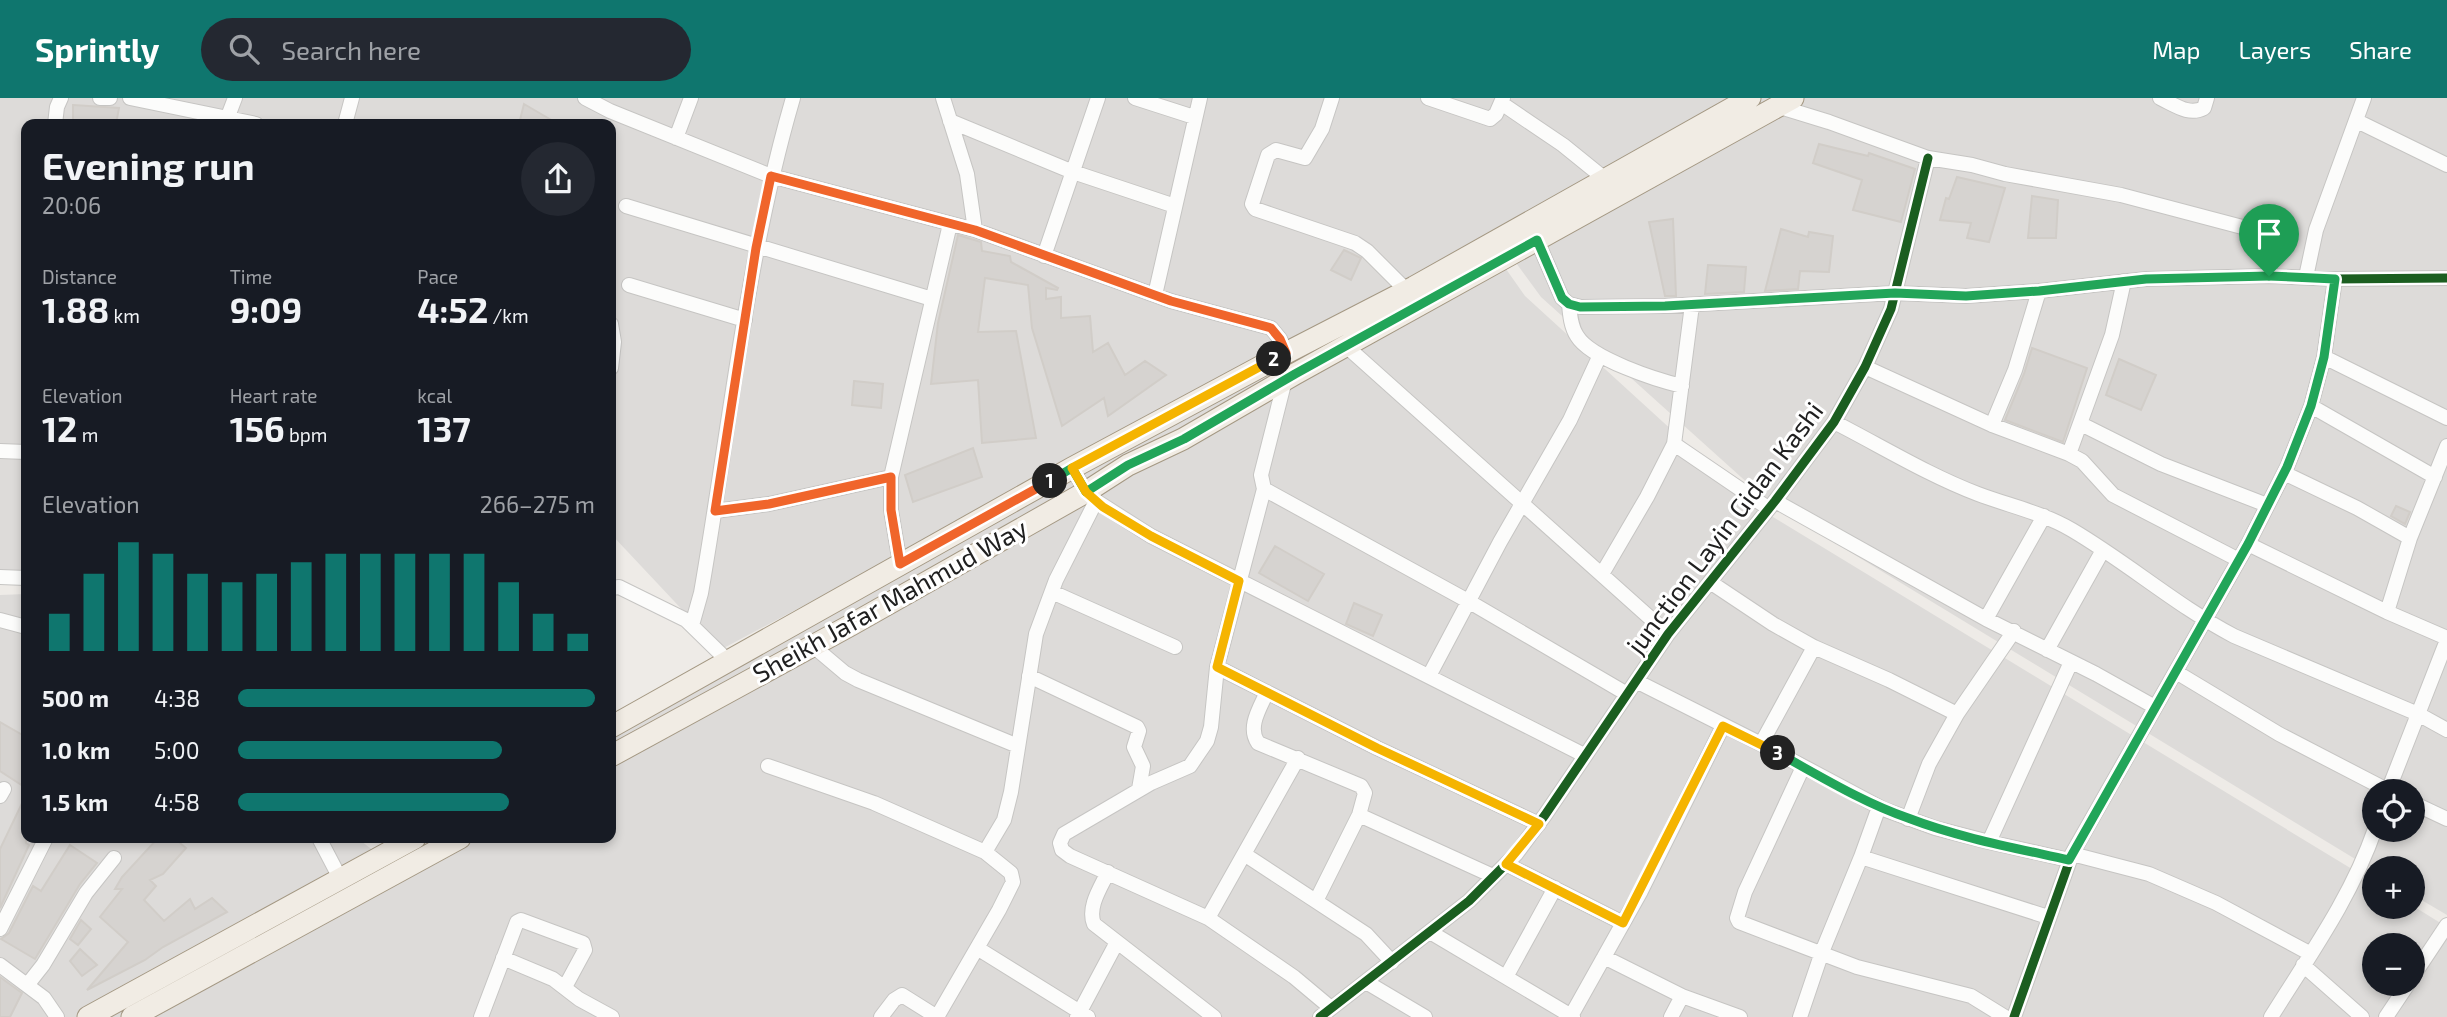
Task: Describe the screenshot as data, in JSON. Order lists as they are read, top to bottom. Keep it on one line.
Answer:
{"streets":{"main road":["Sheikh Jafar Mahmud Way"],"street":["junction Layin Gidan Kashi"]},"page":{"header":"Sprintly","search":"Search here","nav":["Map","Layers","Share"],"heading":["Evening run","20:06"],"stats":[["Distance","1.88 km"],["Time","9:09"],["Pace","4:52 /km"],["Elevation","12 m"],["Heart rate","156 bpm"],["kcal","137"]],"pins":["2","1","3"],"chart":["Elevation","266–275 m"],"list":[{"name":"500 m","note":"4:38"},{"name":"1.0 km","note":"5:00"},{"name":"1.5 km","note":"4:58"}],"map_buttons":["+","−"]}}
